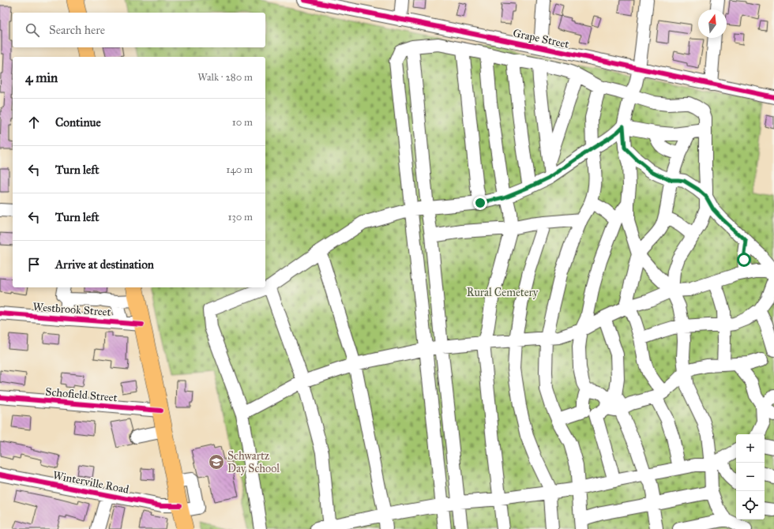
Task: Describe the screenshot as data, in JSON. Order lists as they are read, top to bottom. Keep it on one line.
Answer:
{"streets":{"street":["Grape Street","Westbrook Street","Schofield Street","Winterville Road"]},"parks":["Rural Cemetery"],"places":{"school or university":["Schwartz Day School"]},"north":"top","page":{"search":"Search here","heading":["4 min","Walk · 280 m"],"list":[["Continue","10 m"],["Turn left","140 m"],["Turn left","130 m"],"Arrive at destination"],"map_buttons":["+","−"]}}
